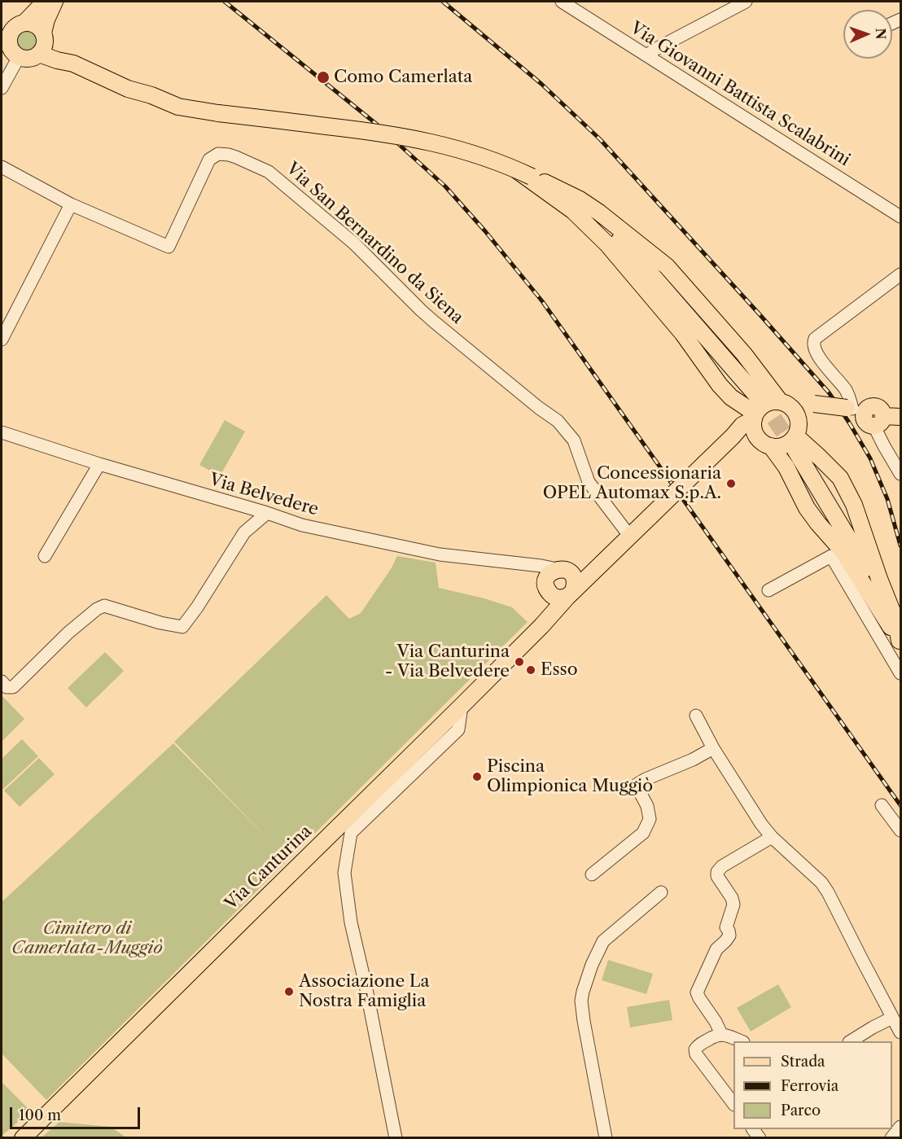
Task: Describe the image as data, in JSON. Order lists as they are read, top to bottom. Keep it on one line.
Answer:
{"streets":{"main road":["Via Canturina"],"street":["Via Giovanni Battista Scalabrini","Via San Bernardino da Siena","Via Belvedere"]},"crossings":[["Via San Bernardino da Siena","Via Canturina"],["Via Belvedere","Via Canturina"]],"parks":["Cimitero di Camerlata-Muggiò"],"places":["Como Camerlata","Concessionaria OPEL Automax S.p.A.","Via Canturina - Via Belvedere","Esso","Piscina Olimpionica Muggiò","Associazione La Nostra Famiglia"],"legend":["Strada","Ferrovia","Parco"],"scale_bar":"100 m","north":"right"}
